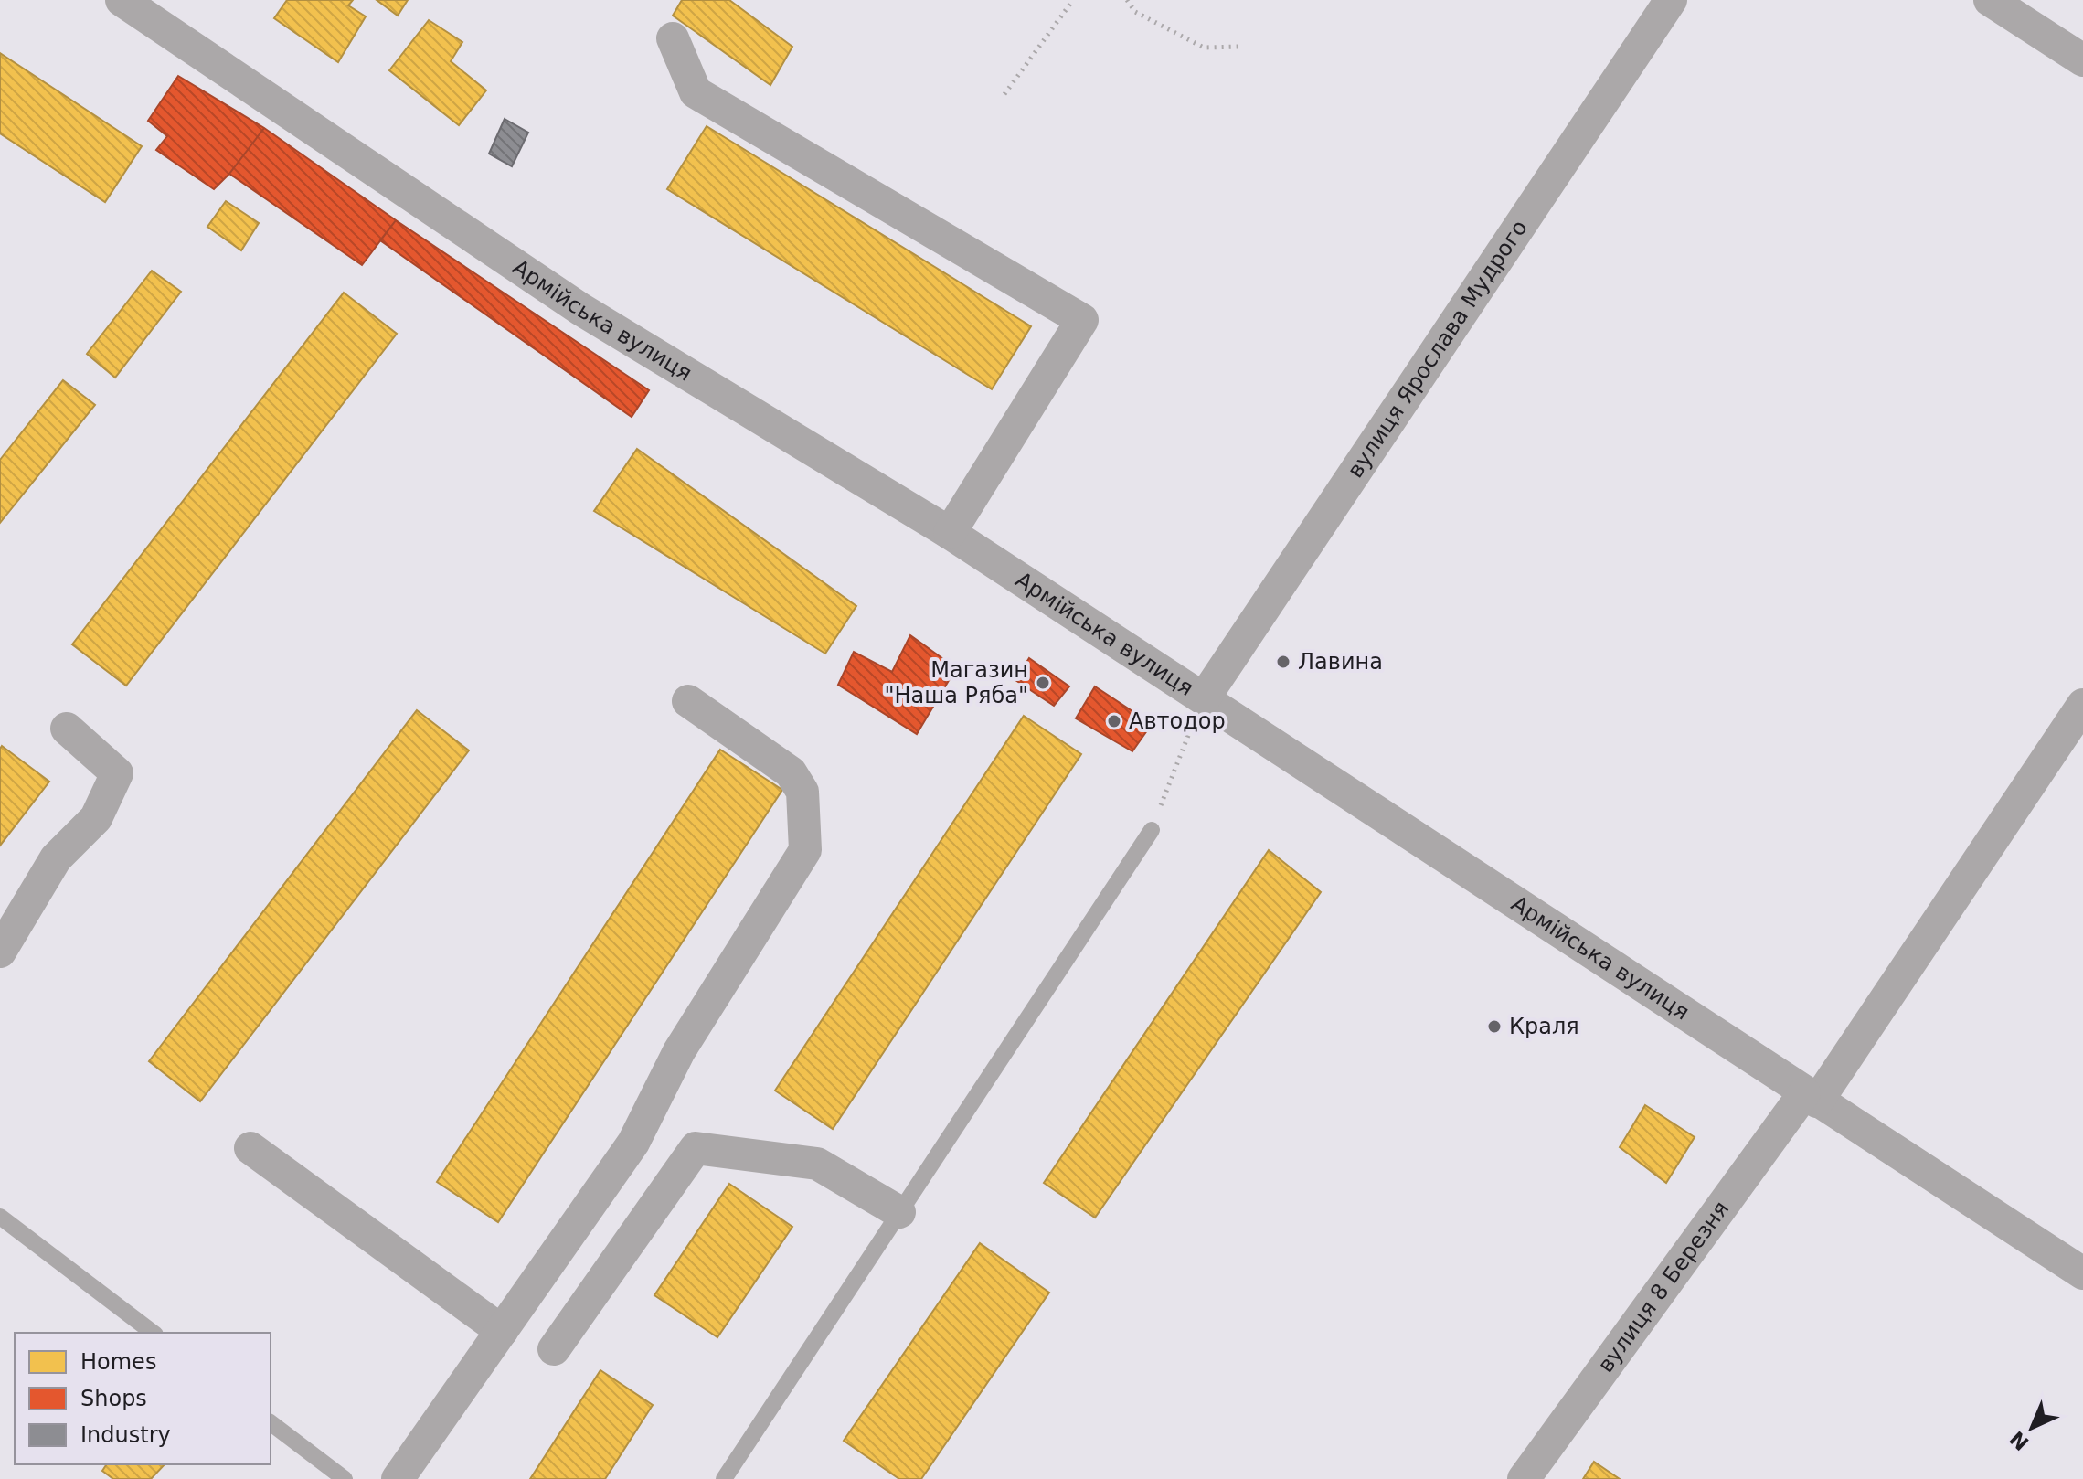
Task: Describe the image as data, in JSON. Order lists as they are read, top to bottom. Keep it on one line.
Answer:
{"streets":{"street":["Армійська вулиця","вулиця Ярослава Мудрого","вулиця 8 Березня"]},"crossings":[["Армійська вулиця","вулиця Ярослава Мудрого"],["Армійська вулиця","вулиця 8 Березня"]],"places":["Лавина","Магазин \"Наша Ряба\"","Автодор","Краля"],"legend":["Homes","Shops","Industry"],"north":"bottom left"}
